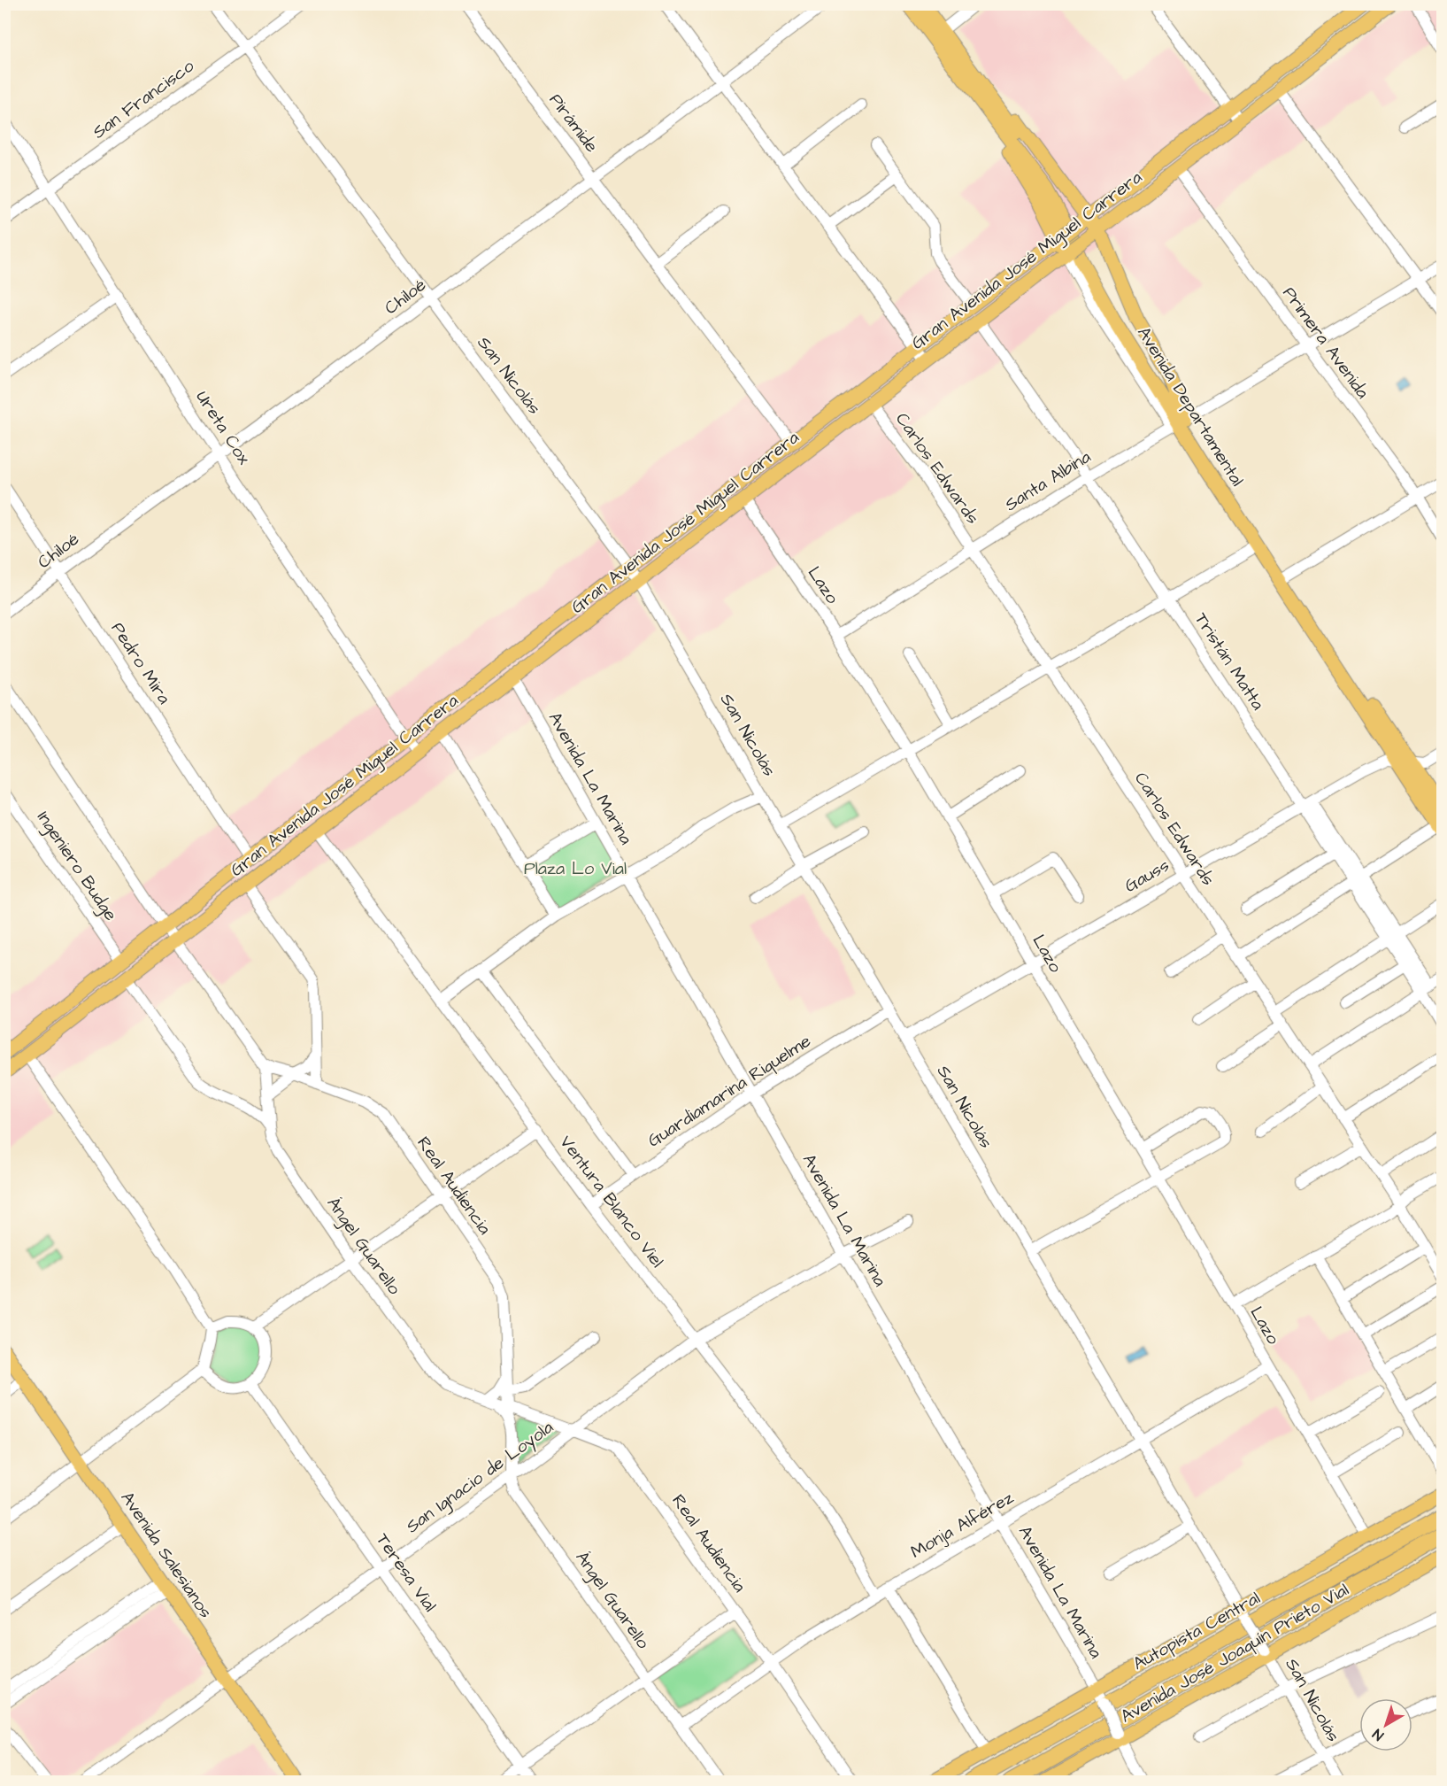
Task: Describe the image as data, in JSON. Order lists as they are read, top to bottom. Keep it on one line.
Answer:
{"streets":{"highway":["Autopista Central"],"main road":["Gran Avenida José Miguel Carrera","Avenida Departamental","Avenida Salesianos","Avenida José Joaquín Prieto Vial"],"street":["San Francisco","Pirámide","Chiloé","Primera Avenida","San Nicolás","Ureta Cox","Carlos Edwards","Santa Albina","Lazo","Tristán Matta","Pedro Mira","Avenida La Marina","Ingeniero Budge","Gauss","Guardiamarina Riquelme","Real Audiencia","Ventura Blanco Viel","Ángel Guarello","San Ignacio de Loyola","Monja Alférez","Teresa Vial"]},"crossings":[["San Francisco","San Nicolás"],["San Francisco","Ureta Cox"],["Pirámide","Gran Avenida José Miguel Carrera"],["Pirámide","Chiloé"],["Gran Avenida José Miguel Carrera","Primera Avenida"],["Gran Avenida José Miguel Carrera","San Nicolás"],["Gran Avenida José Miguel Carrera","Avenida Departamental"],["Gran Avenida José Miguel Carrera","Ureta Cox"],["Gran Avenida José Miguel Carrera","Carlos Edwards"],["Gran Avenida José Miguel Carrera","Lazo"],["Gran Avenida José Miguel Carrera","Tristán Matta"],["Gran Avenida José Miguel Carrera","Pedro Mira"],["Gran Avenida José Miguel Carrera","Avenida La Marina"],["Gran Avenida José Miguel Carrera","Ingeniero Budge"],["Gran Avenida José Miguel Carrera","Ventura Blanco Viel"],["Gran Avenida José Miguel Carrera","Ángel Guarello"],["Chiloé","San Nicolás"],["Chiloé","Ureta Cox"],["Chiloé","Pedro Mira"],["San Nicolás","Gauss"],["San Nicolás","Guardiamarina Riquelme"],["San Nicolás","Monja Alférez"],["San Nicolás","Avenida José Joaquín Prieto Vial"],["Avenida Departamental","Santa Albina"],["Avenida Departamental","Gauss"],["Carlos Edwards","Santa Albina"],["Carlos Edwards","Gauss"],["Santa Albina","Lazo"],["Santa Albina","Tristán Matta"],["Lazo","Gauss"],["Lazo","Monja Alférez"],["Lazo","Avenida José Joaquín Prieto Vial"],["Tristán Matta","Gauss"],["Avenida La Marina","Guardiamarina Riquelme"],["Avenida La Marina","San Ignacio de Loyola"],["Avenida La Marina","Monja Alférez"],["Avenida La Marina","Avenida José Joaquín Prieto Vial"],["Guardiamarina Riquelme","Ventura Blanco Viel"],["Real Audiencia","Ángel Guarello"],["Real Audiencia","San Ignacio de Loyola"],["Real Audiencia","Monja Alférez"],["Ventura Blanco Viel","San Ignacio de Loyola"],["Ventura Blanco Viel","Monja Alférez"],["Ángel Guarello","San Ignacio de Loyola"],["Ángel Guarello","Monja Alférez"],["San Ignacio de Loyola","Avenida Salesianos"],["San Ignacio de Loyola","Teresa Vial"]],"parks":["Plaza Lo Vial"],"north":"bottom left"}
